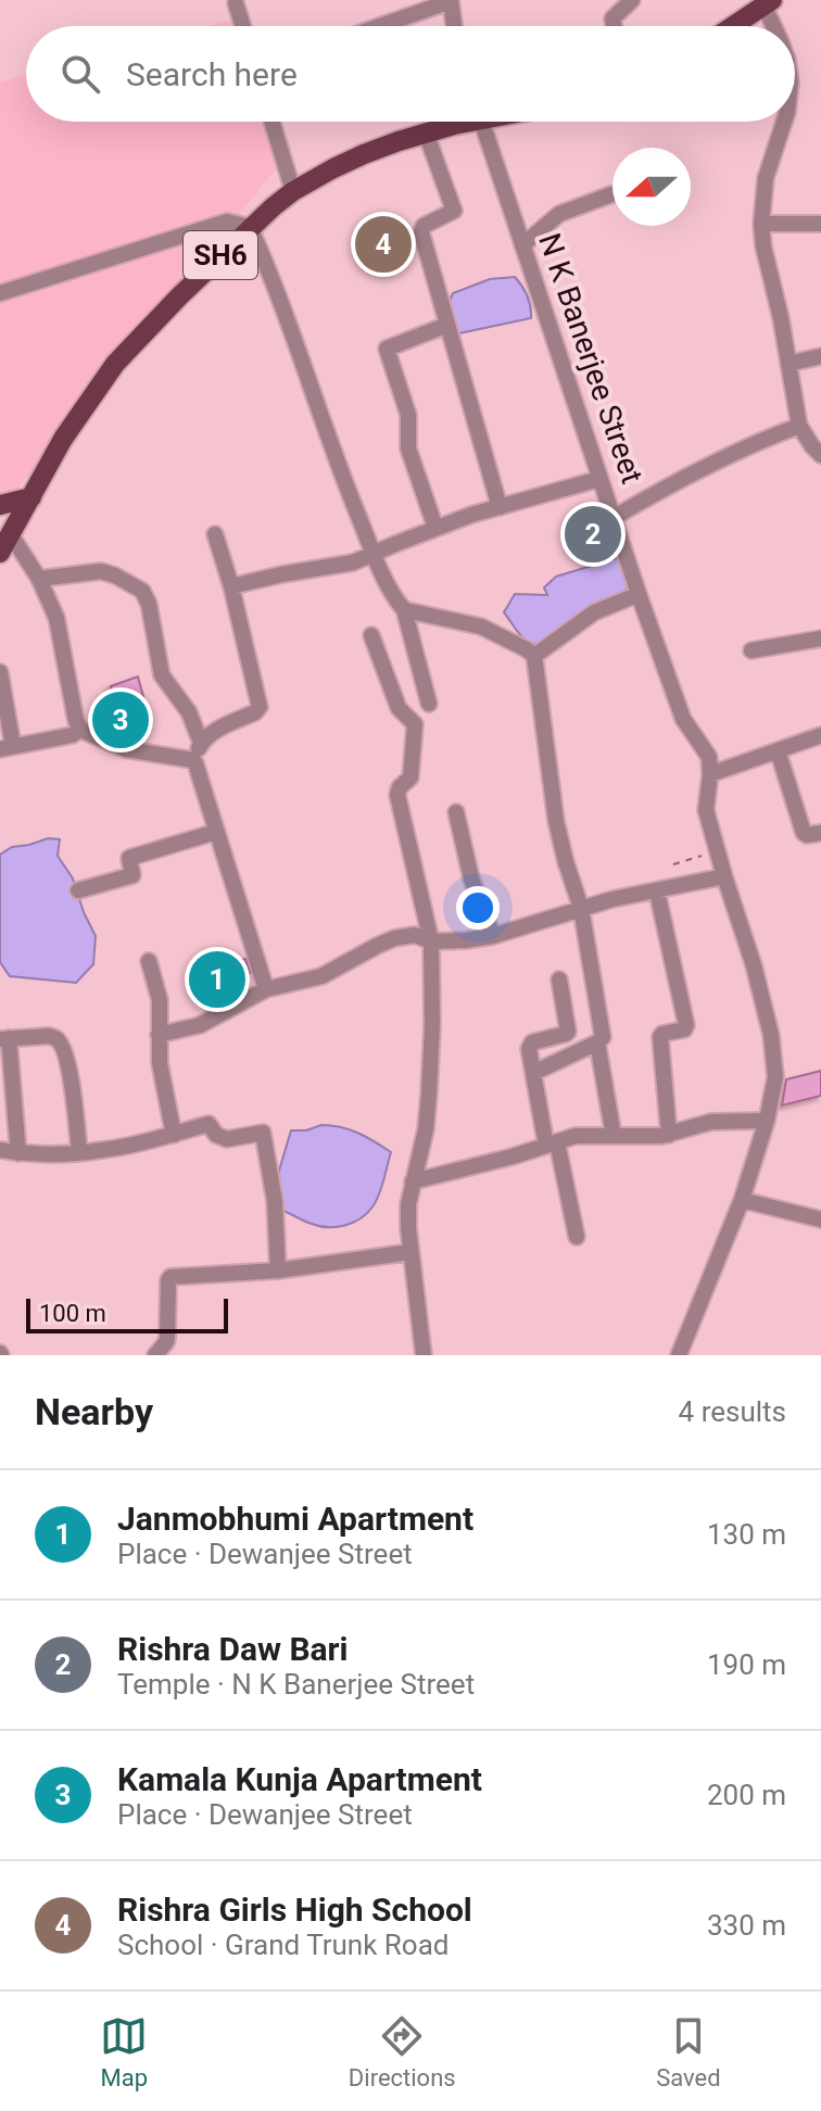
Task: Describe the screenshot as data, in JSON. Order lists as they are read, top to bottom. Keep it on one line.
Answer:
{"streets":{"main road":["SH6"],"street":["N K Banerjee Street"]},"scale_bar":"100 m","north":"left","page":{"search":"Search here","pins":["4","2","3","1"],"scale":"100 m","heading":["Nearby","4 results"],"list":[{"mark":"1","name":"Janmobhumi Apartment","note":"Place · Dewanjee Street","value":"130 m"},{"mark":"2","name":"Rishra Daw Bari","note":"Temple · N K Banerjee Street","value":"190 m"},{"mark":"3","name":"Kamala Kunja Apartment","note":"Place · Dewanjee Street","value":"200 m"},{"mark":"4","name":"Rishra Girls High School","note":"School · Grand Trunk Road","value":"330 m"}],"nav":["Map","Directions","Saved"]}}
